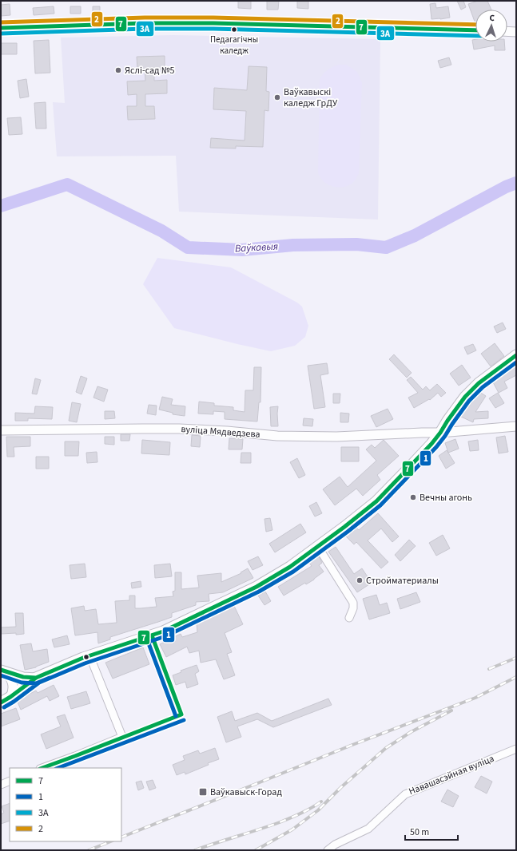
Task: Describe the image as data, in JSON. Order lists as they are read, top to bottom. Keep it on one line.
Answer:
{"streets":{"street":["вуліца Мядведзева","Навашасэйная вуліца"]},"water":["Ваўкавыя"],"places":{"other":["Педагагічны каледж","Яслі-сад №5","Ваўкавыскі каледж ГрДУ","Вечны агонь","Стройматериалы"],"transit":["Ваўкавыск-Горад"]},"lines":["transit line 2","transit line 7","transit line 3А","transit line 1"],"legend":["7","1","3А","2"],"scale_bar":"50 m","north":"top"}
